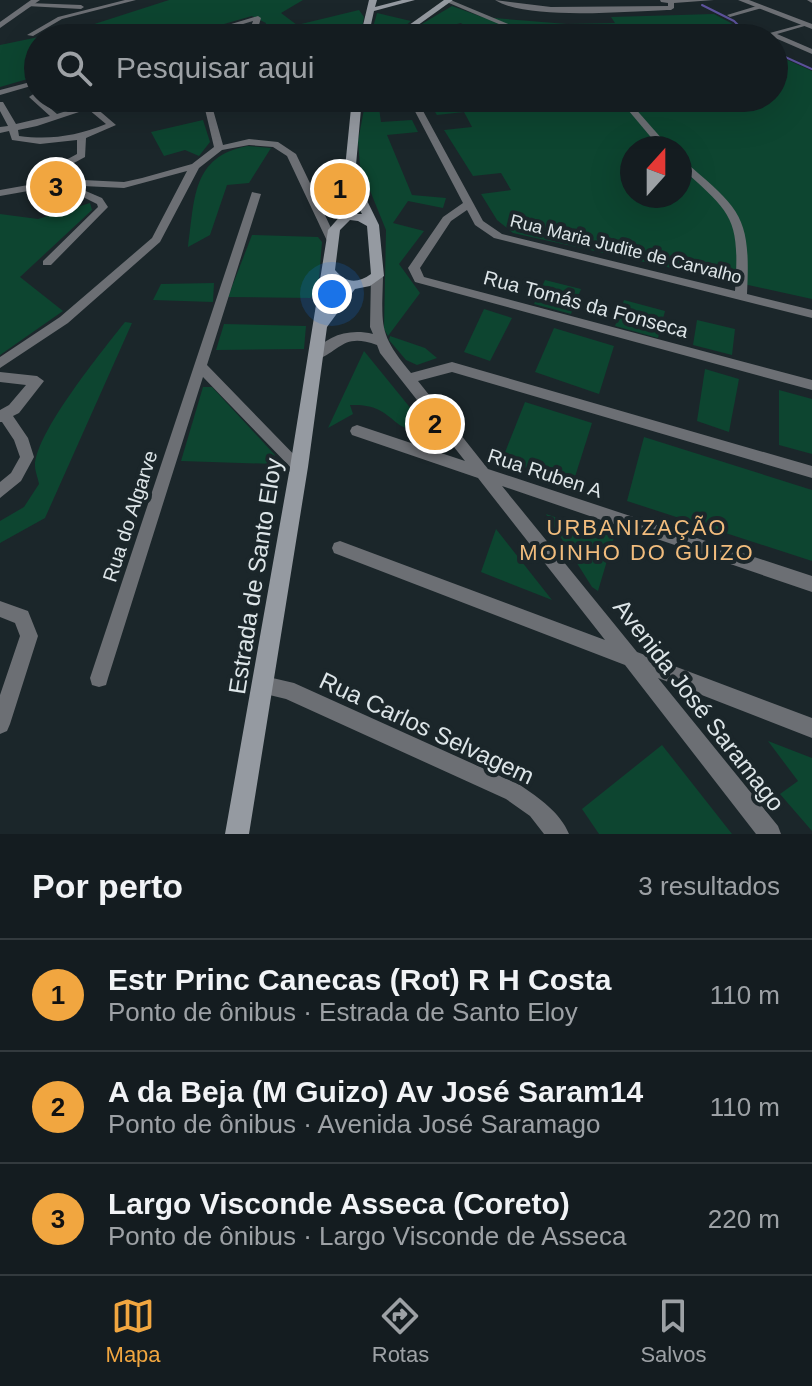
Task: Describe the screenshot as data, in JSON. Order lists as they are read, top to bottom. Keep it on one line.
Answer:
{"streets":{"main road":["Estrada de Santo Eloy"],"street":["Rua Maria Judite de Carvalho","Rua Tomás da Fonseca","Rua Ruben A","Rua do Algarve","Avenida José Saramago","Rua Carlos Selvagem"]},"crossings":[["Rua Maria Judite de Carvalho","Rua Tomás da Fonseca"],["Rua Ruben A","Avenida José Saramago"],["Estrada de Santo Eloy","Avenida José Saramago"],["Estrada de Santo Eloy","Rua Carlos Selvagem"]],"districts":["URBANIZAÇÃO MOINHO DO GUIZO"],"north":"top","page":{"search":"Pesquisar aqui","pins":["3","1","2"],"heading":["Por perto","3 resultados"],"list":[{"mark":"1","name":"Estr Princ Canecas (Rot) R H Costa","note":"Ponto de ônibus · Estrada de Santo Eloy","value":"110 m"},{"mark":"2","name":"A da Beja (M Guizo) Av José Saram14","note":"Ponto de ônibus · Avenida José Saramago","value":"110 m"},{"mark":"3","name":"Largo Visconde Asseca (Coreto)","note":"Ponto de ônibus · Largo Visconde de Asseca","value":"220 m"}],"nav":["Mapa","Rotas","Salvos"]}}
